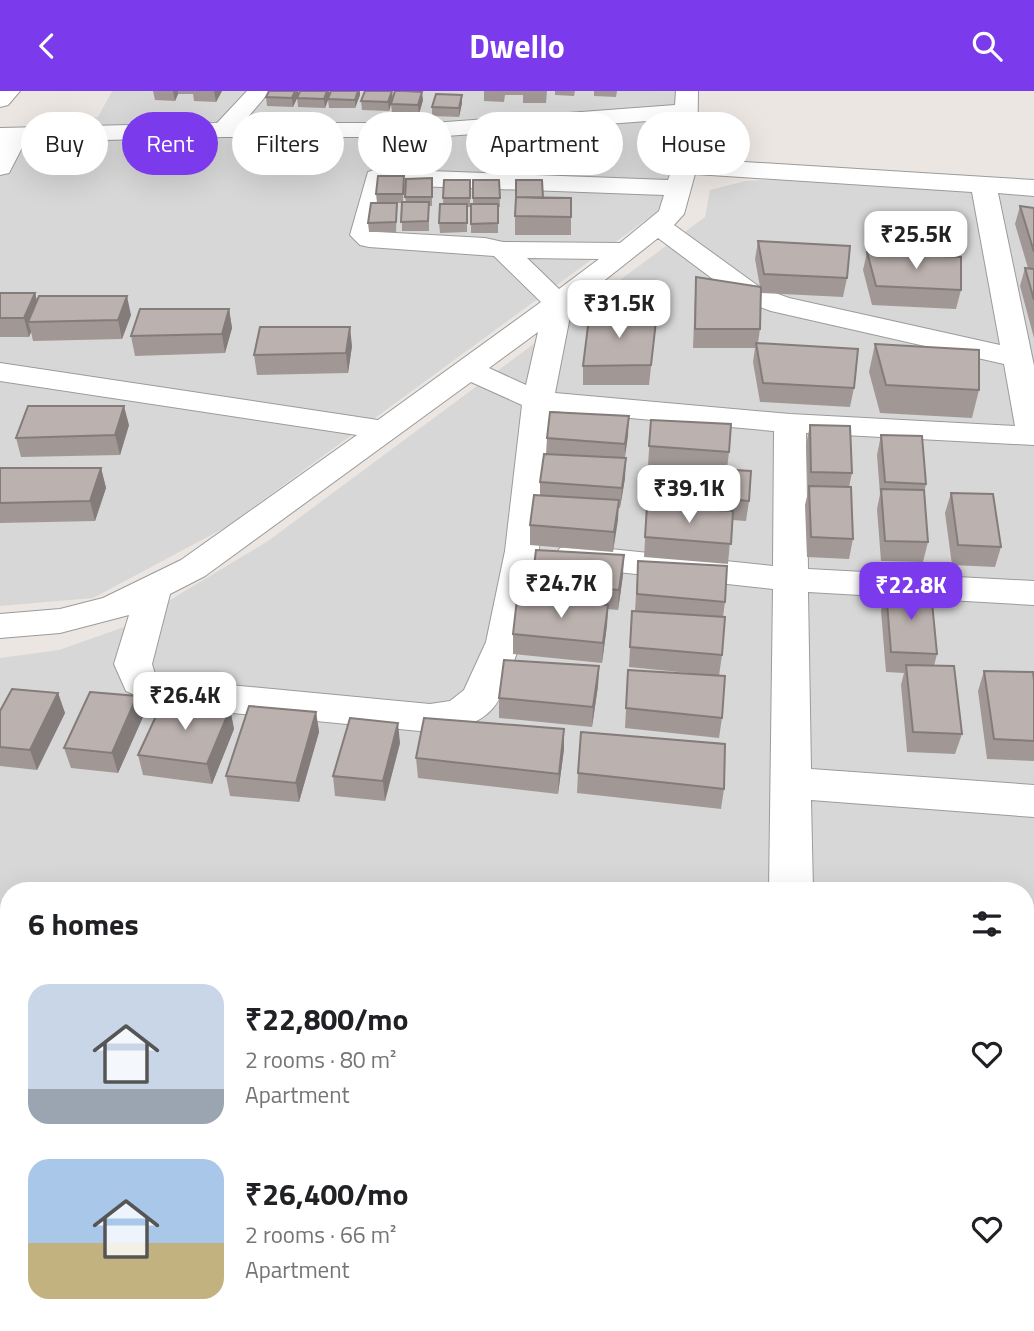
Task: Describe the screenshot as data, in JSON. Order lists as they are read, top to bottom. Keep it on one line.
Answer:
{"page":{"header":"Dwello","chip":["Buy","Rent","Filters","New","Apartment","House"],"price":["₹25.5K","₹31.5K","₹39.1K","₹24.7K","₹22.8K","₹26.4K"],"heading":"6 homes","list":[{"name":"₹22,800/mo","note":"2 rooms · 80 m² · Apartment"},{"name":"₹26,400/mo","note":"2 rooms · 66 m² · Apartment"}]}}
